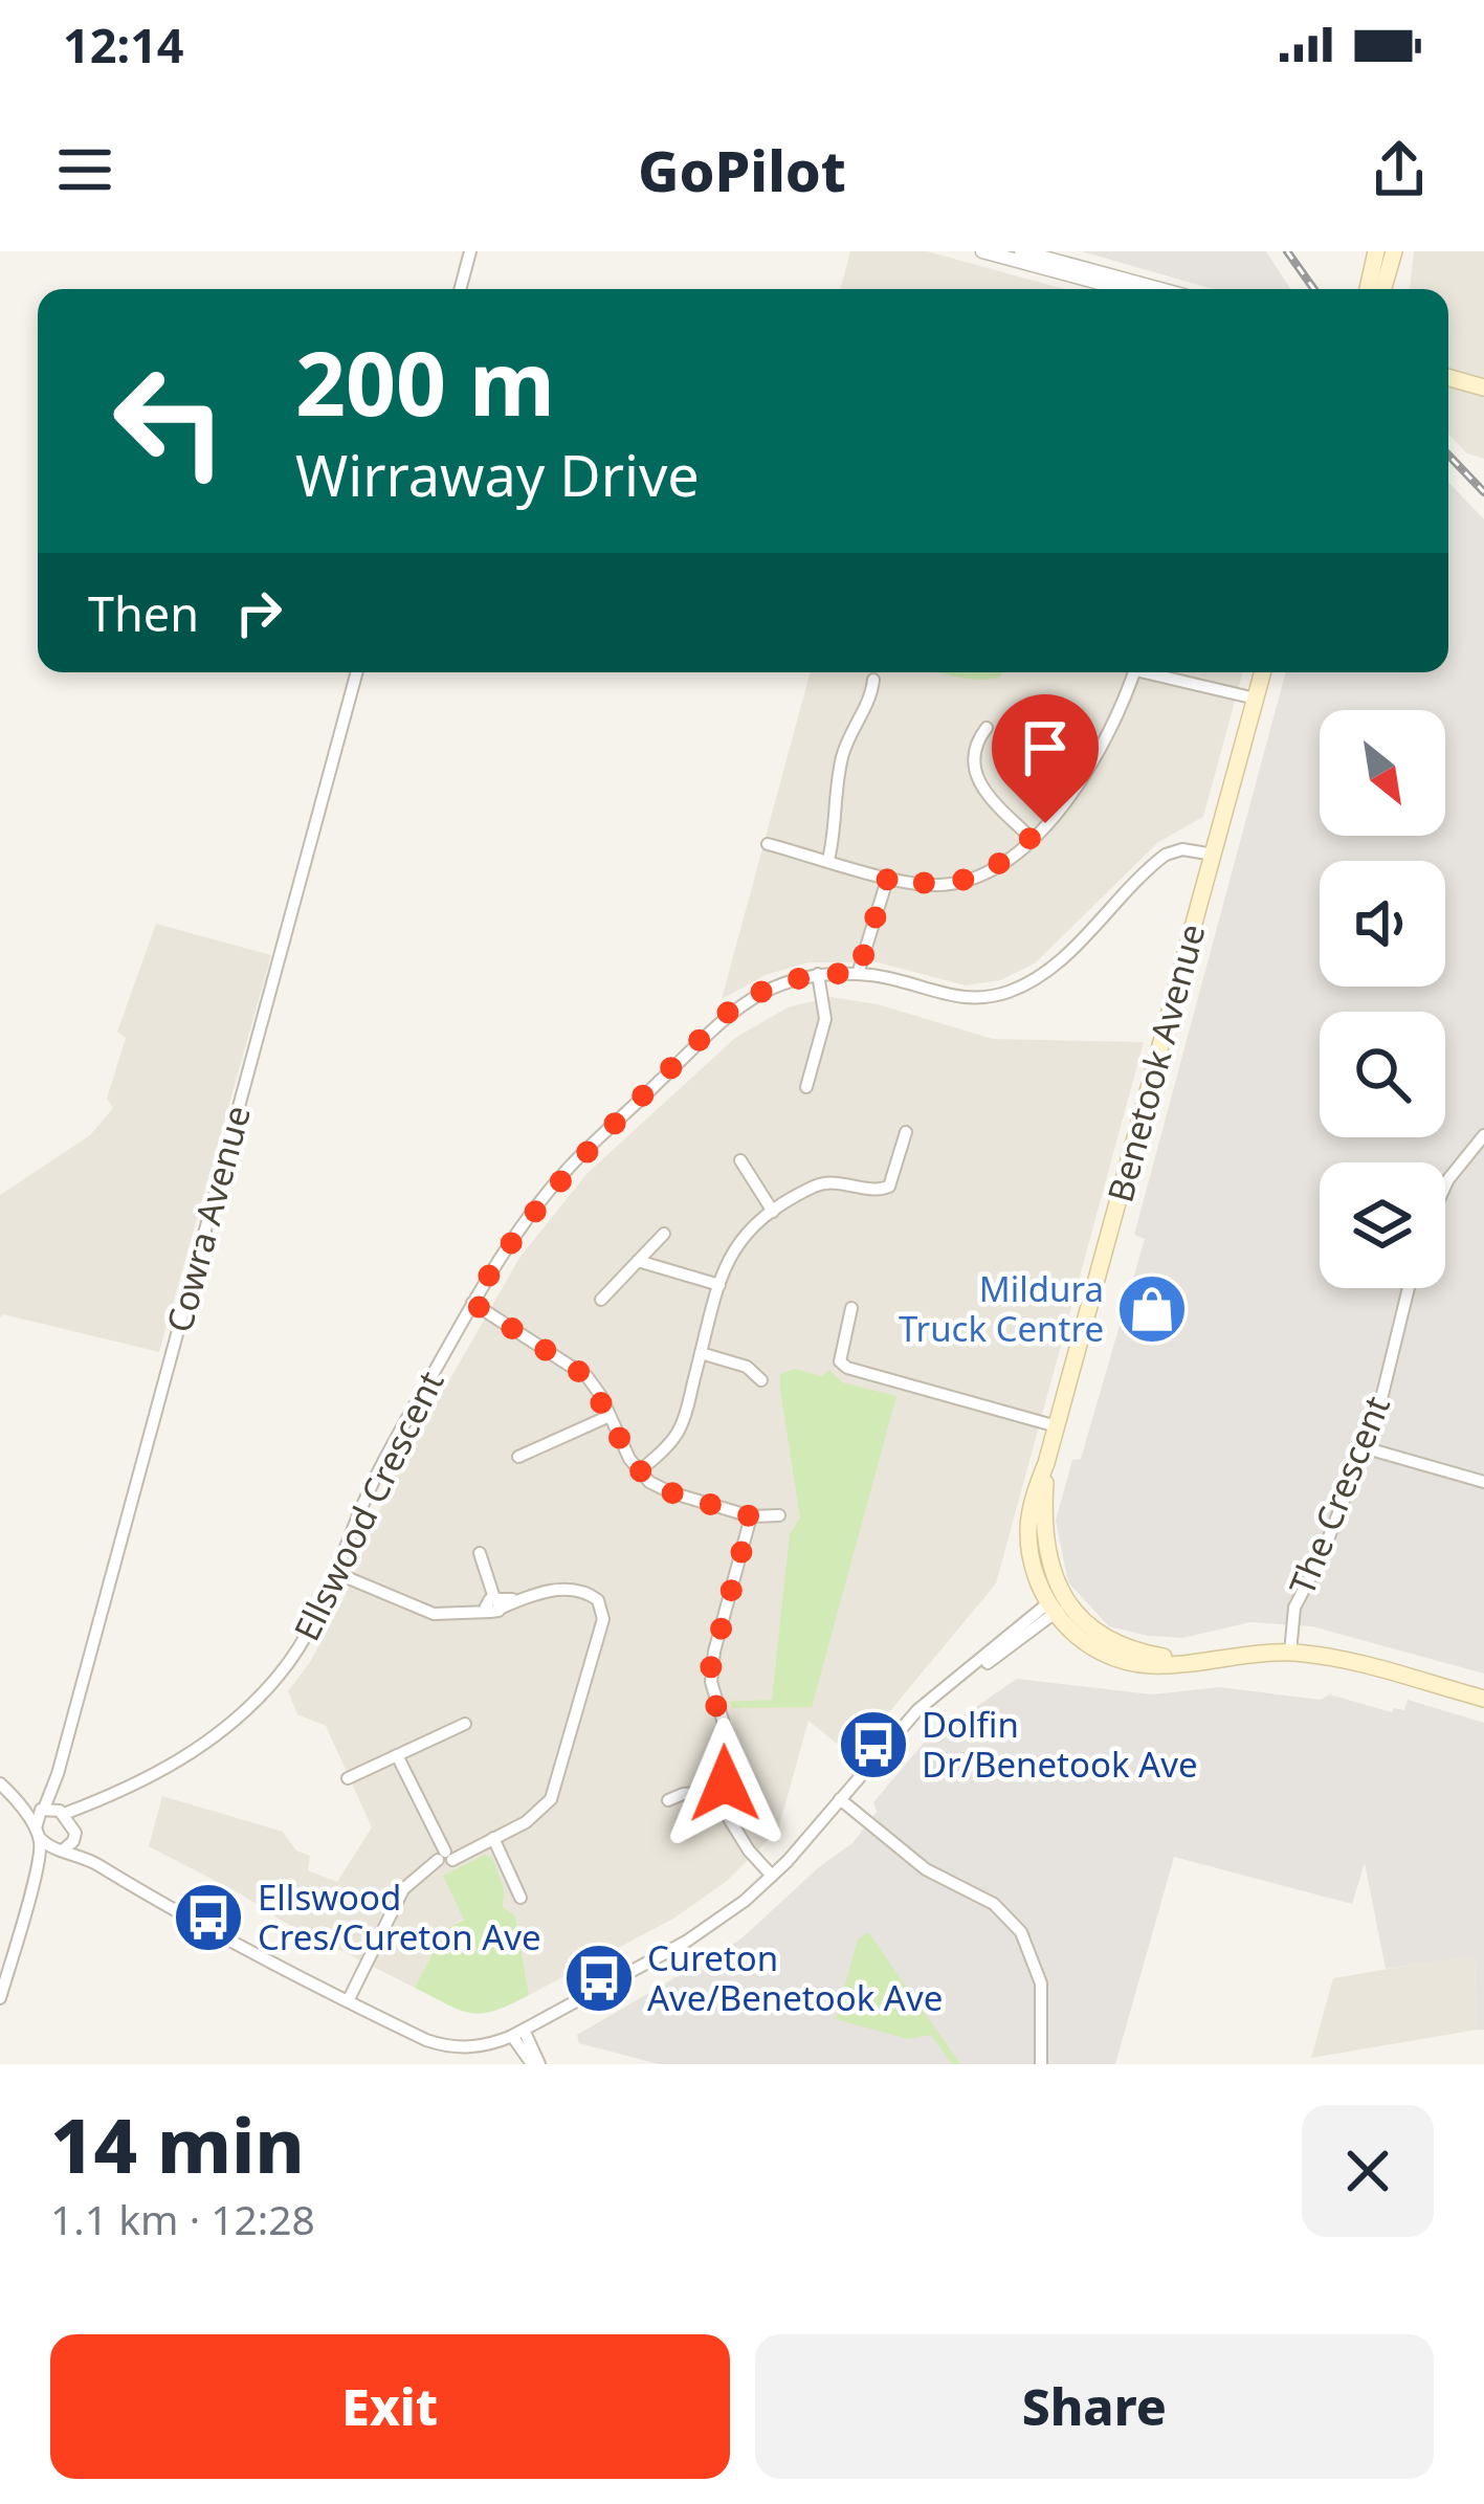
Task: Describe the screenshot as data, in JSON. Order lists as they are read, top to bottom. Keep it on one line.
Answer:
{"streets":{"main road":["Benetook Avenue"],"street":["Cowra Avenue","The Crescent","Ellswood Crescent"]},"crossings":[["Benetook Avenue","Ellswood Crescent"]],"places":{"shop":["Mildura Truck Centre"],"bus stop":["Dolfin Dr/Benetook Ave","Ellswood Cres/Cureton Ave","Cureton Ave/Benetook Ave"]},"north":"bottom right","page":{"status":"12:14","header":"GoPilot","turn":["200 m","Wirraway Drive"],"then":"Then","heading":["14 min","1.1 km · 12:28"],"buttons":["Exit","Share"]}}
